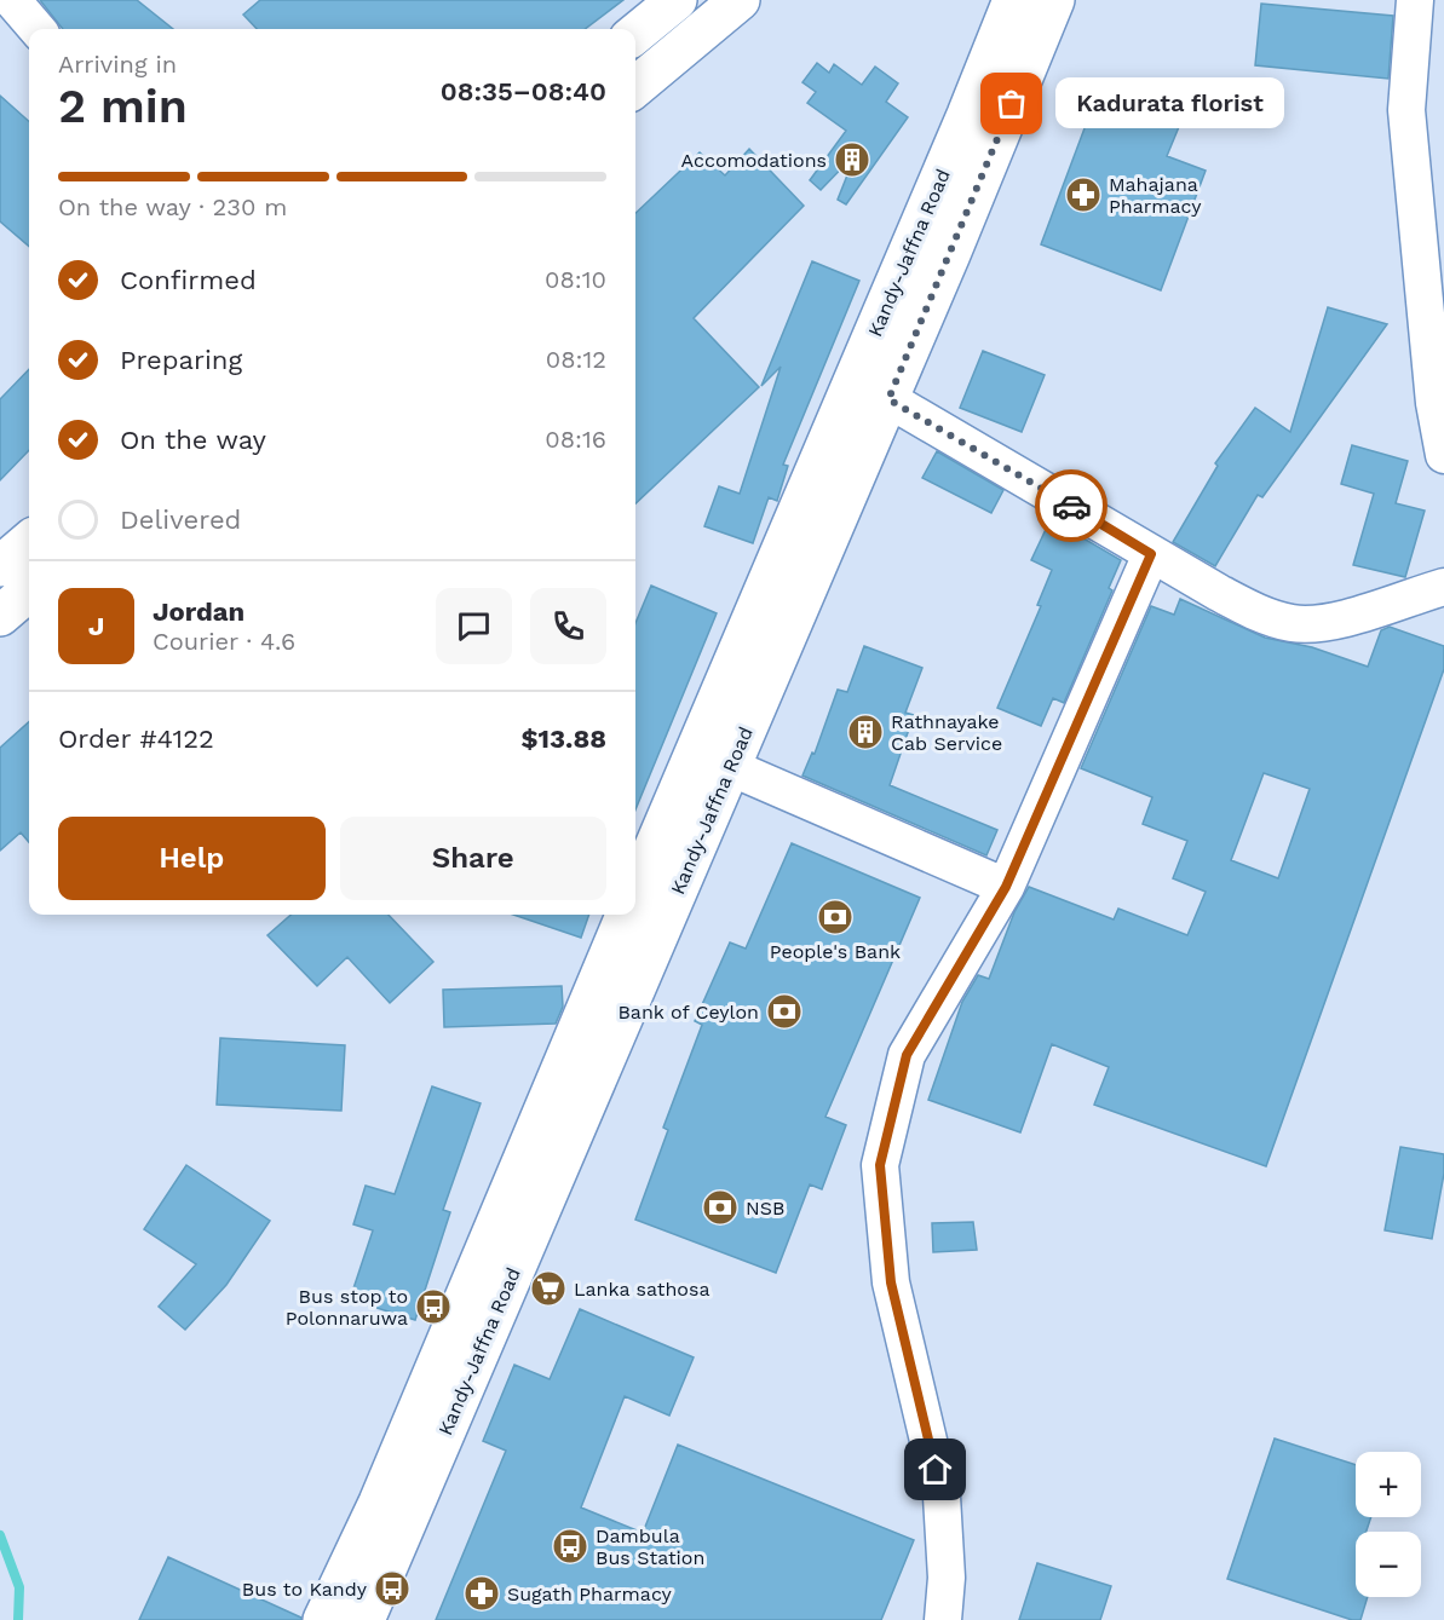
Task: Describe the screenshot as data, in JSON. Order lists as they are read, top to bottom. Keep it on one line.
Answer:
{"streets":{"highway":["Kandy-Jaffna Road"]},"places":{"other":["Kadurata florist"],"building":["Accomodations","Rathnayake Cab Service"],"pharmacy":["Mahajana Pharmacy","Sugath Pharmacy"],"bank":["People's Bank","Bank of Ceylon","NSB"],"supermarket":["Lanka sathosa"],"bus stop":["Bus stop to Polonnaruwa","Dambula Bus Station","Bus to Kandy"]},"page":{"heading":["2 min","Arriving in","08:35–08:40"],"panel":["Jordan","Courier · 4.6","Order #4122","$13.88"],"bubble":"Kadurata florist","bar":"On the way · 230 m","list":[["Confirmed","08:10"],["Preparing","08:12"],["On the way","08:16"],"Delivered"],"round":"J","buttons":["Help","Share"],"map_buttons":["+","−"]}}
